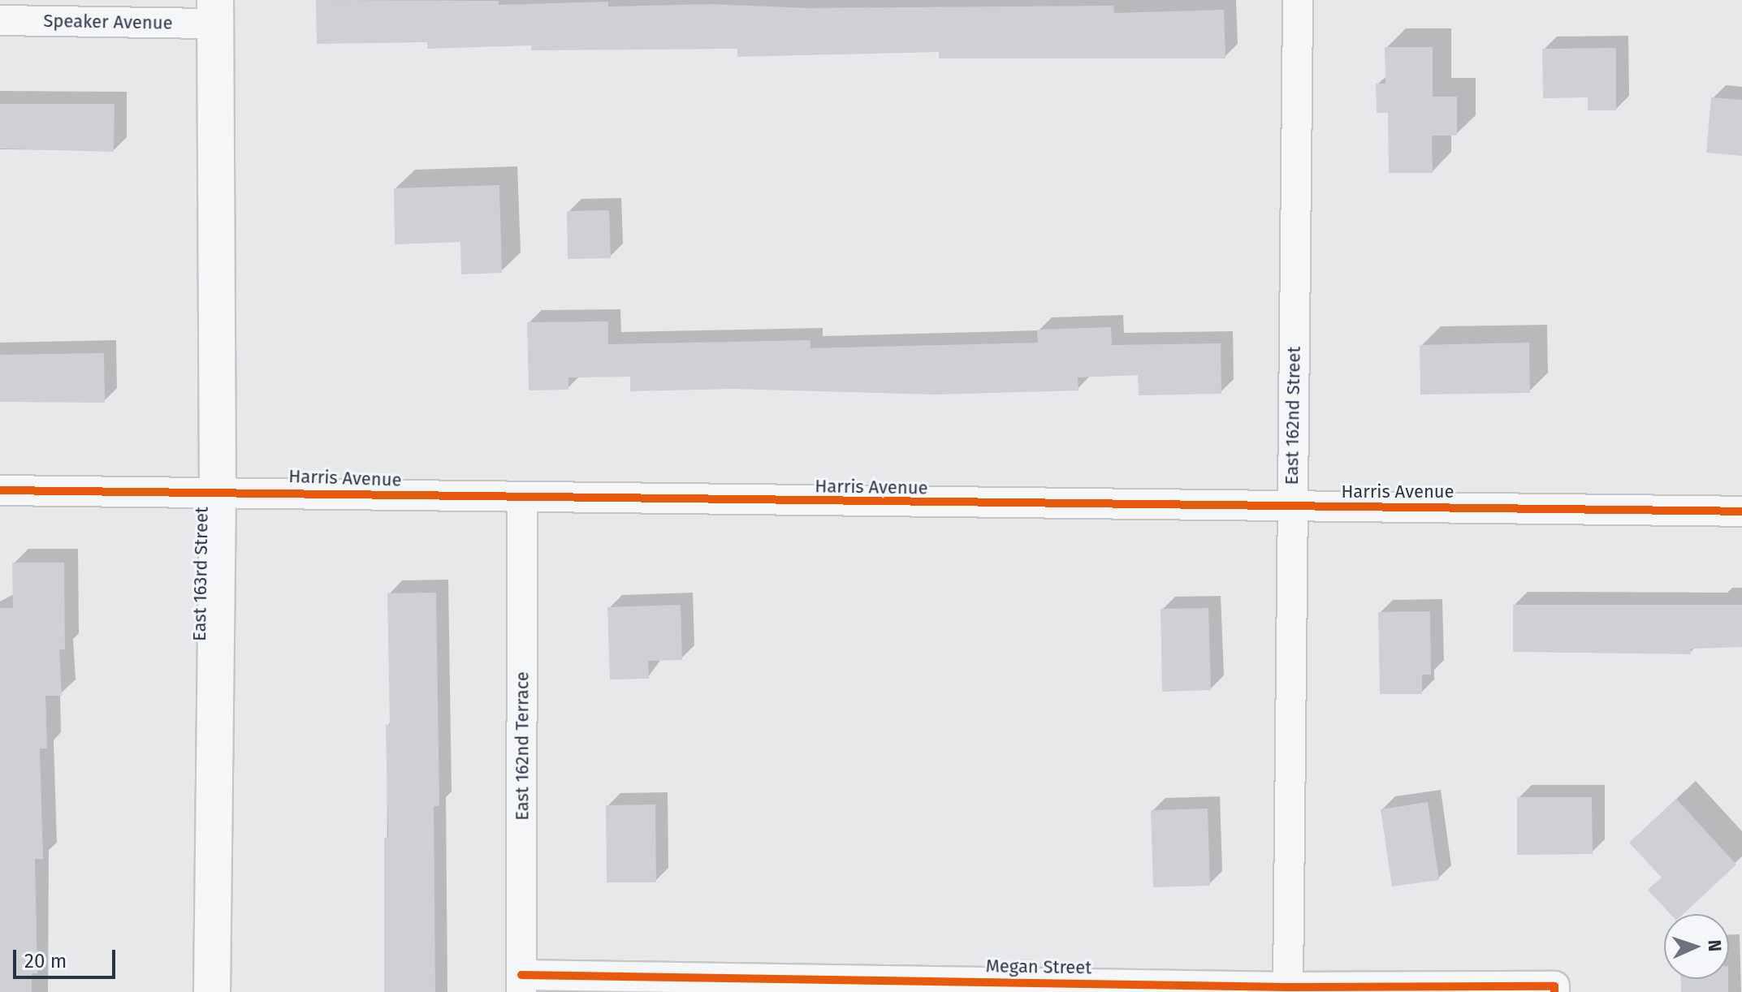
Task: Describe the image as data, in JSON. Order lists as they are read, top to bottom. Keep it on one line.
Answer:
{"streets":{"street":["Speaker Avenue","East 162nd Street","Harris Avenue","East 163rd Street","East 162nd Terrace","Megan Street"]},"crossings":[["Speaker Avenue","East 163rd Street"],["East 162nd Street","Harris Avenue"],["East 162nd Street","Megan Street"],["Harris Avenue","East 163rd Street"],["Harris Avenue","East 162nd Terrace"],["East 162nd Terrace","Megan Street"]],"scale_bar":"20 m","north":"right"}
